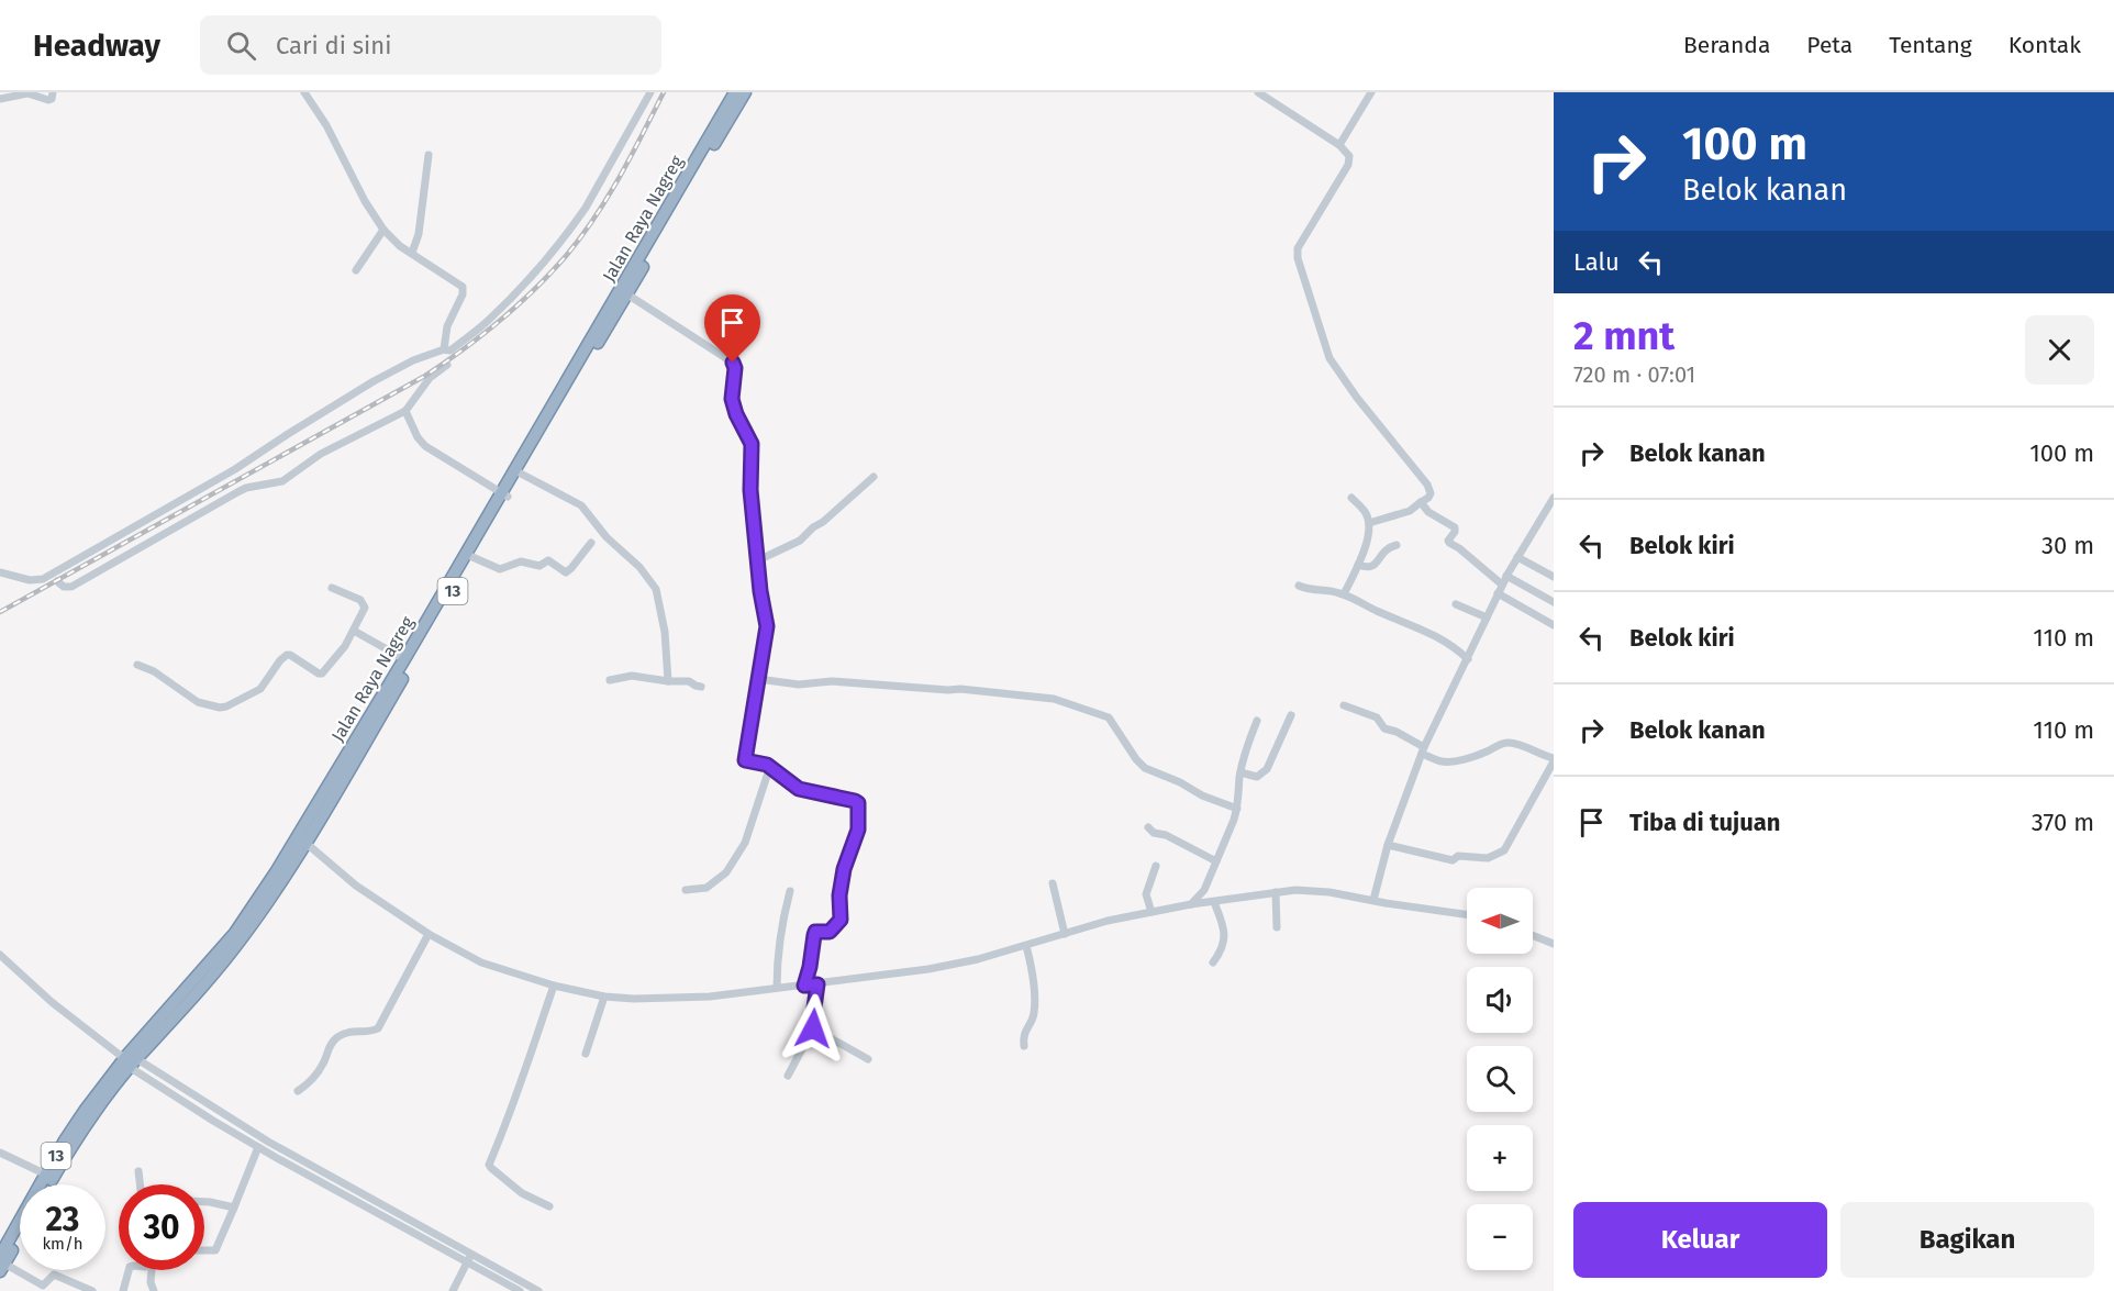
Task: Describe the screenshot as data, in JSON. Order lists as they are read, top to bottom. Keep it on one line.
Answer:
{"streets":{"highway":["Jalan Raya Nagreg","13"]},"north":"left","page":{"header":"Headway","search":"Cari di sini","nav":["Beranda","Peta","Tentang","Kontak"],"turn":["100 m","Belok kanan"],"then":"Lalu","heading":["2 mnt","720 m · 07:01"],"list":[{"name":"Belok kanan","value":"100 m"},{"name":"Belok kiri","value":"30 m"},{"name":"Belok kiri","value":"110 m"},{"name":"Belok kanan","value":"110 m"},{"name":"Tiba di tujuan","value":"370 m"}],"map_buttons":["+","−"],"speed":"23 km/h","limit":"30","buttons":["Keluar","Bagikan"]}}
